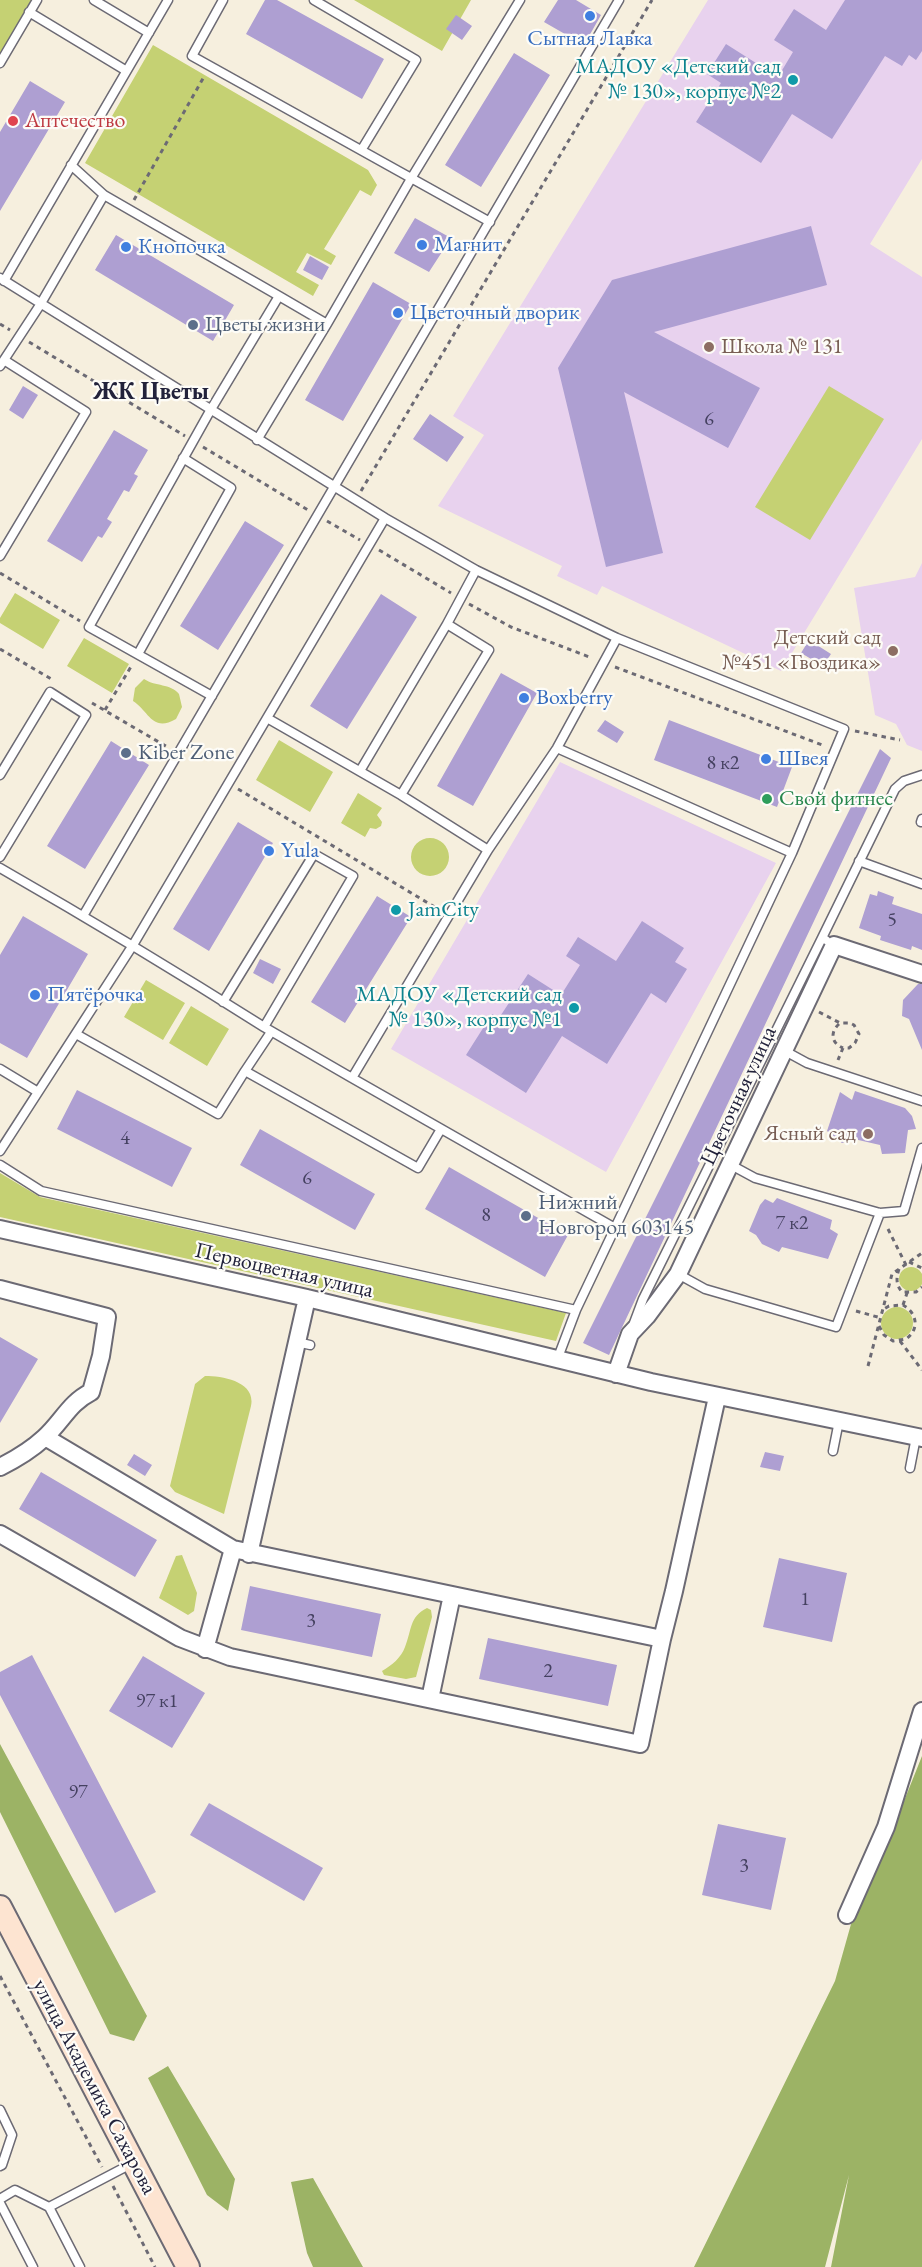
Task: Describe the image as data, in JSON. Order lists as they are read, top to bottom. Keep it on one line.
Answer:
{"streets":{"main road":["улица Академика Сахарова"],"street":["Цветочная улица","Первоцветная улица"]},"crossings":[["Цветочная улица","Первоцветная улица"]],"districts":["ЖК Цветы"],"places":["Сытная Лавка","МАДОУ «Детский сад № 130», корпус №2","Аптечество","Магнит","Кнопочка","Цветочный дворик","Цветы жизни","Школа № 131","Детский сад №451 «Гвоздика»","Boxberry","Kiber Zone","Швея","Свой фитнес","Yula","JamCity","Пятёрочка","МАДОУ «Детский сад № 130», корпус №1","Ясный сад","Нижний Новгород 603145"],"house_numbers":["6","8 к2","5","4","6","8","7 к2","1","3","2","97 к1","97","3"]}
